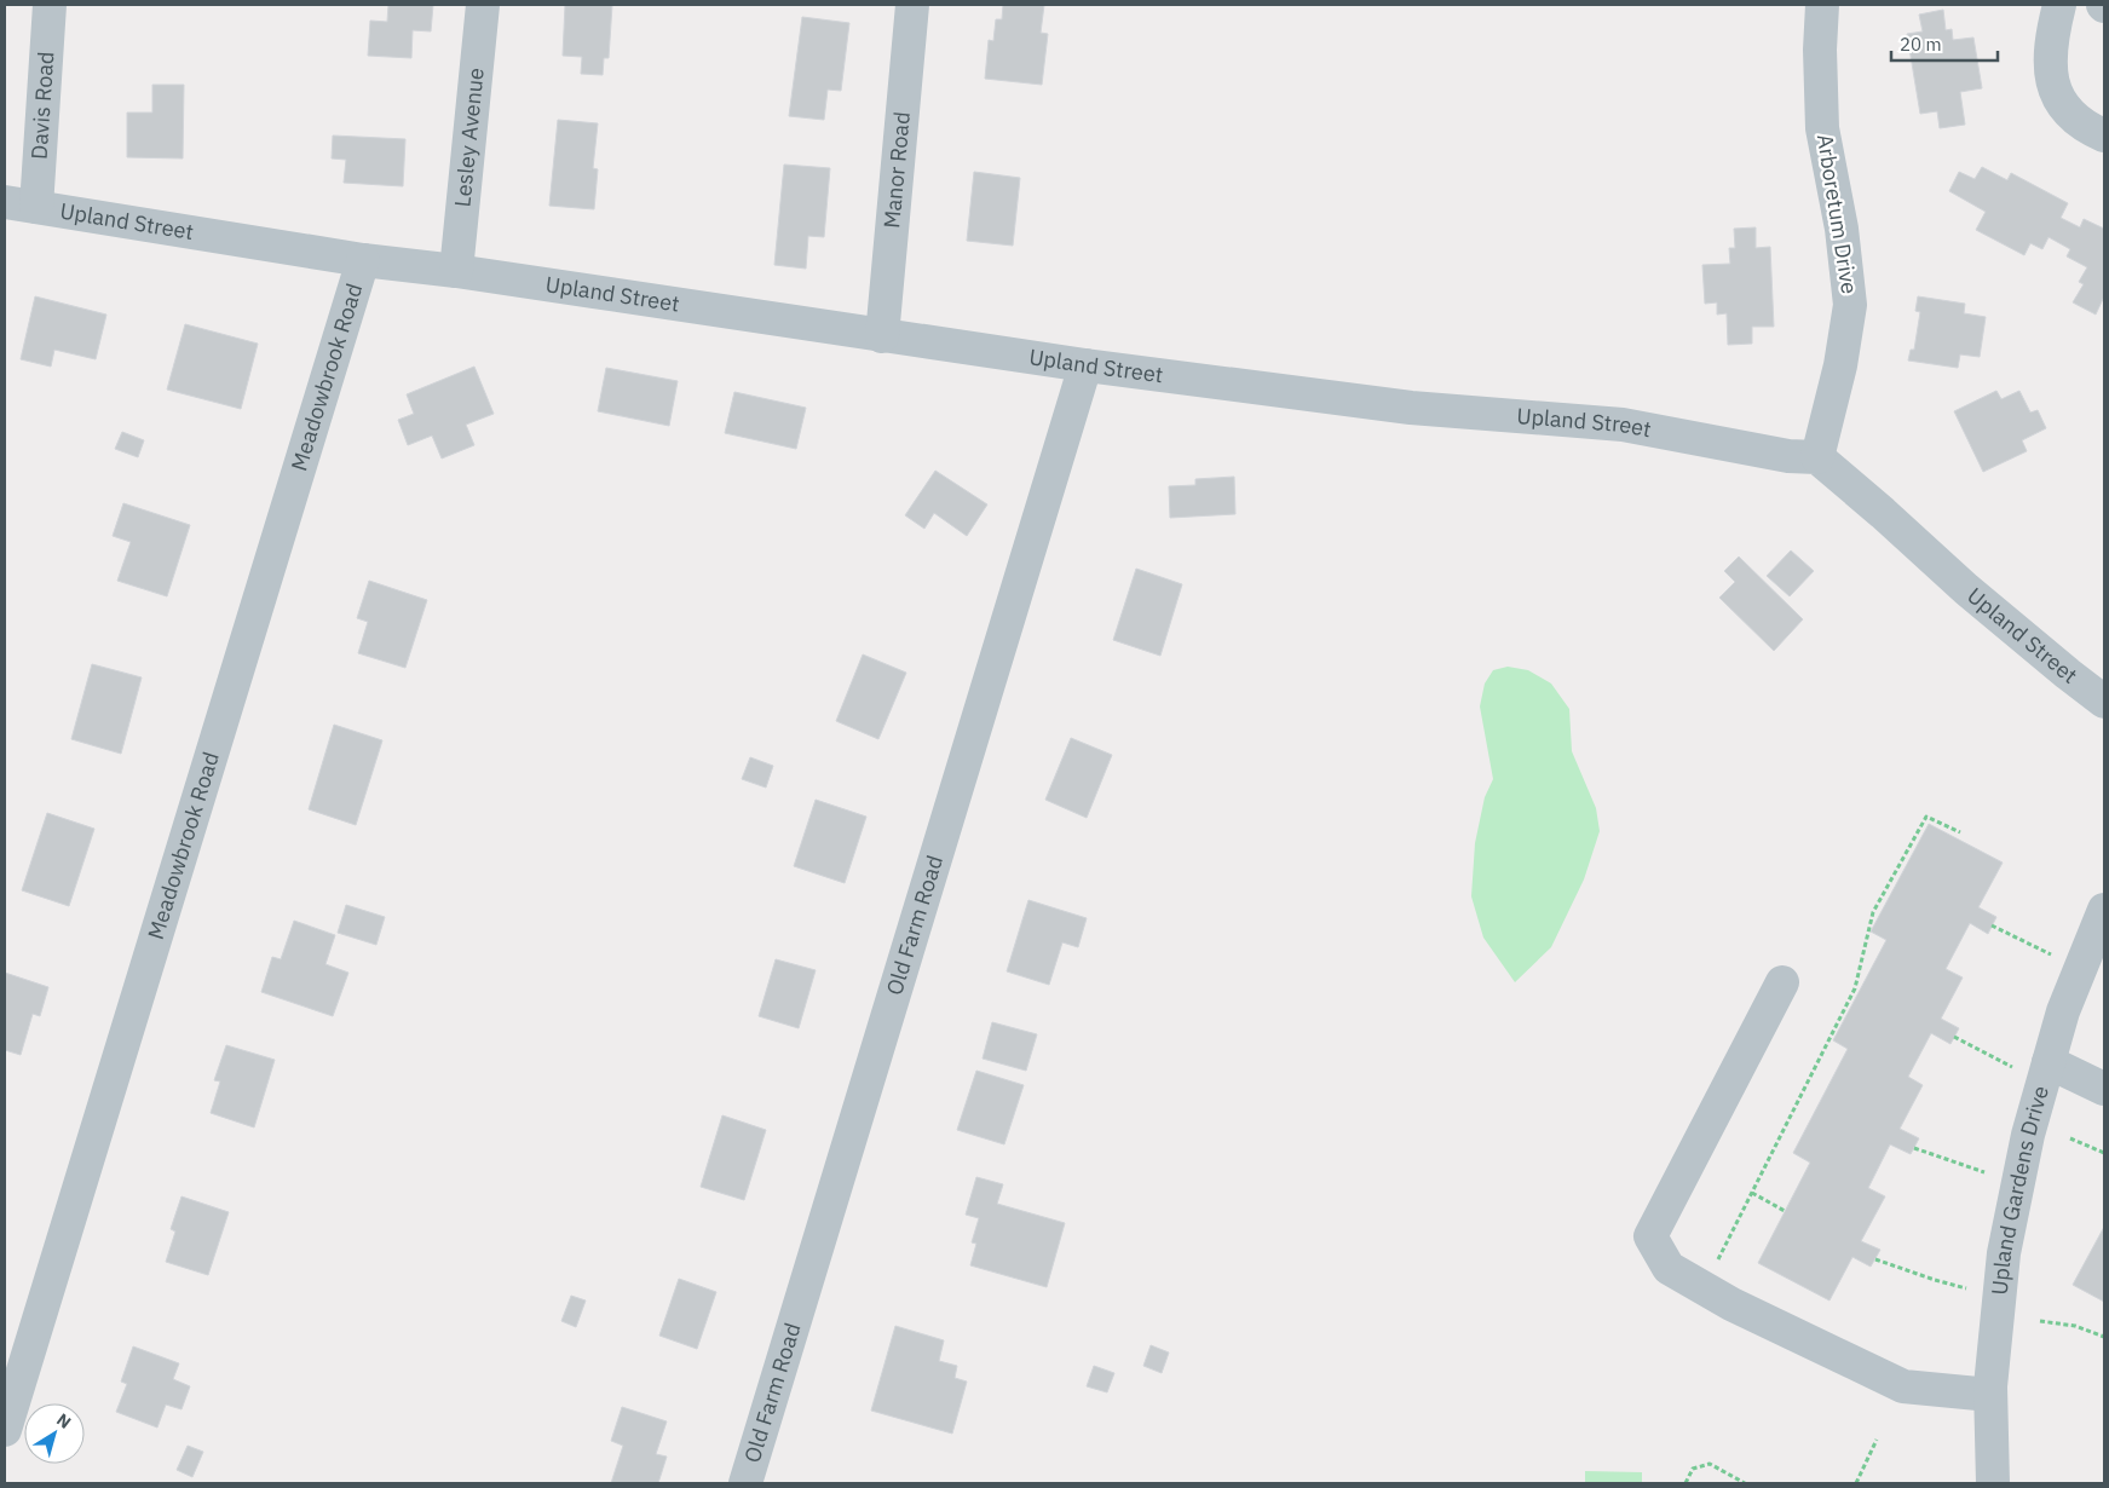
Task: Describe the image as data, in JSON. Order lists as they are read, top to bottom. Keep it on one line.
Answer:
{"streets":{"street":["Davis Road","Lesley Avenue","Manor Road","Arboretum Drive","Upland Street","Meadowbrook Road","Old Farm Road","Upland Gardens Drive"]},"crossings":[["Davis Road","Upland Street"],["Lesley Avenue","Upland Street"],["Manor Road","Upland Street"],["Arboretum Drive","Upland Street"],["Upland Street","Meadowbrook Road"],["Upland Street","Old Farm Road"]],"scale_bar":"20 m","north":"top right"}
